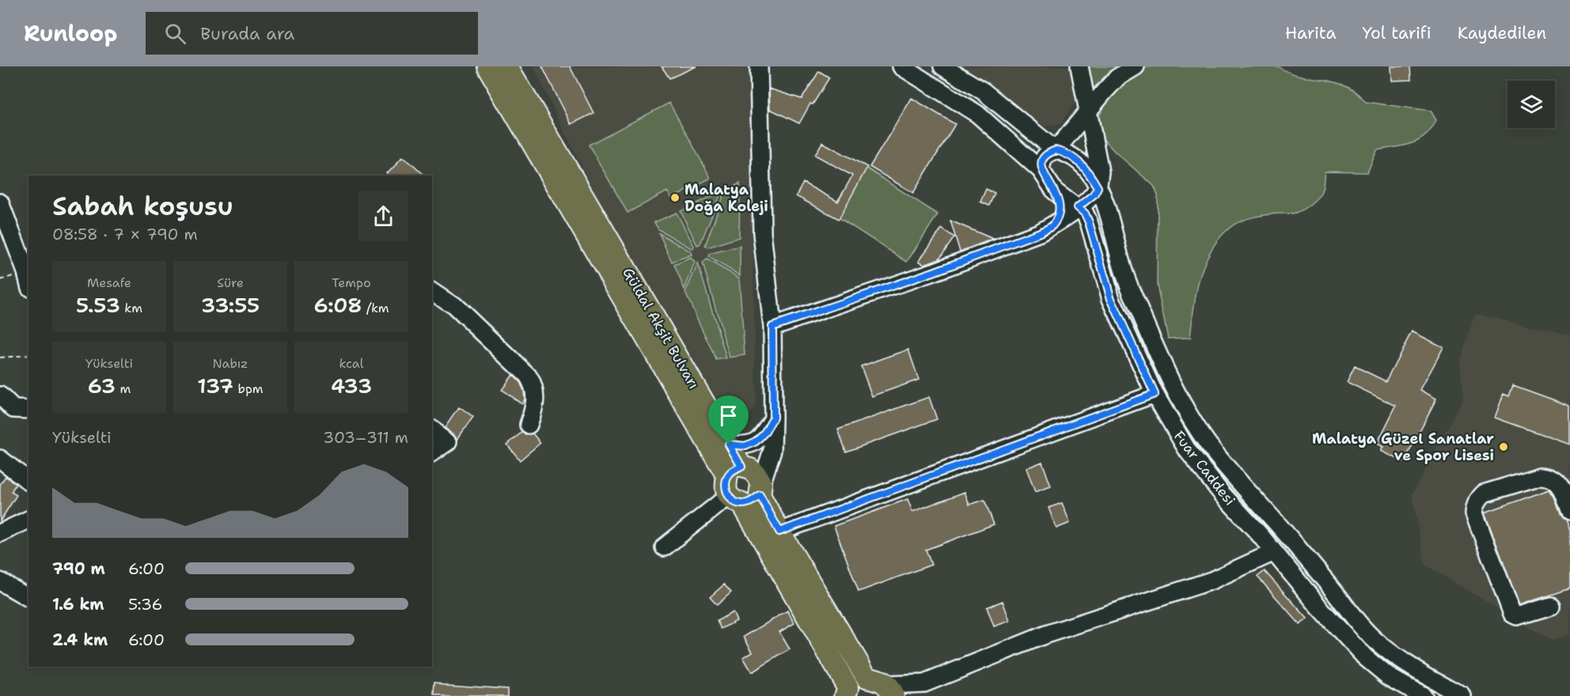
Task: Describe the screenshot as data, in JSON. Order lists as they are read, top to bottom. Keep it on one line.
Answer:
{"streets":{"main road":["Güldal Akşit Bulvarı"],"street":["Fuar Caddesi"]},"places":["Malatya Doğa Koleji","Malatya Güzel Sanatlar ve Spor Lisesi"],"page":{"header":"Runloop","search":"Burada ara","nav":["Harita","Yol tarifi","Kaydedilen"],"heading":["Sabah koşusu","08:58 · 7 × 790 m"],"stats":[["Mesafe","5.53 km"],["Süre","33:55"],["Tempo","6:08 /km"],["Yükselti","63 m"],["Nabız","137 bpm"],["kcal","433"]],"chart":["Yükselti","303–311 m"],"list":[{"name":"790 m","note":"6:00"},{"name":"1.6 km","note":"5:36"},{"name":"2.4 km","note":"6:00"}]}}
